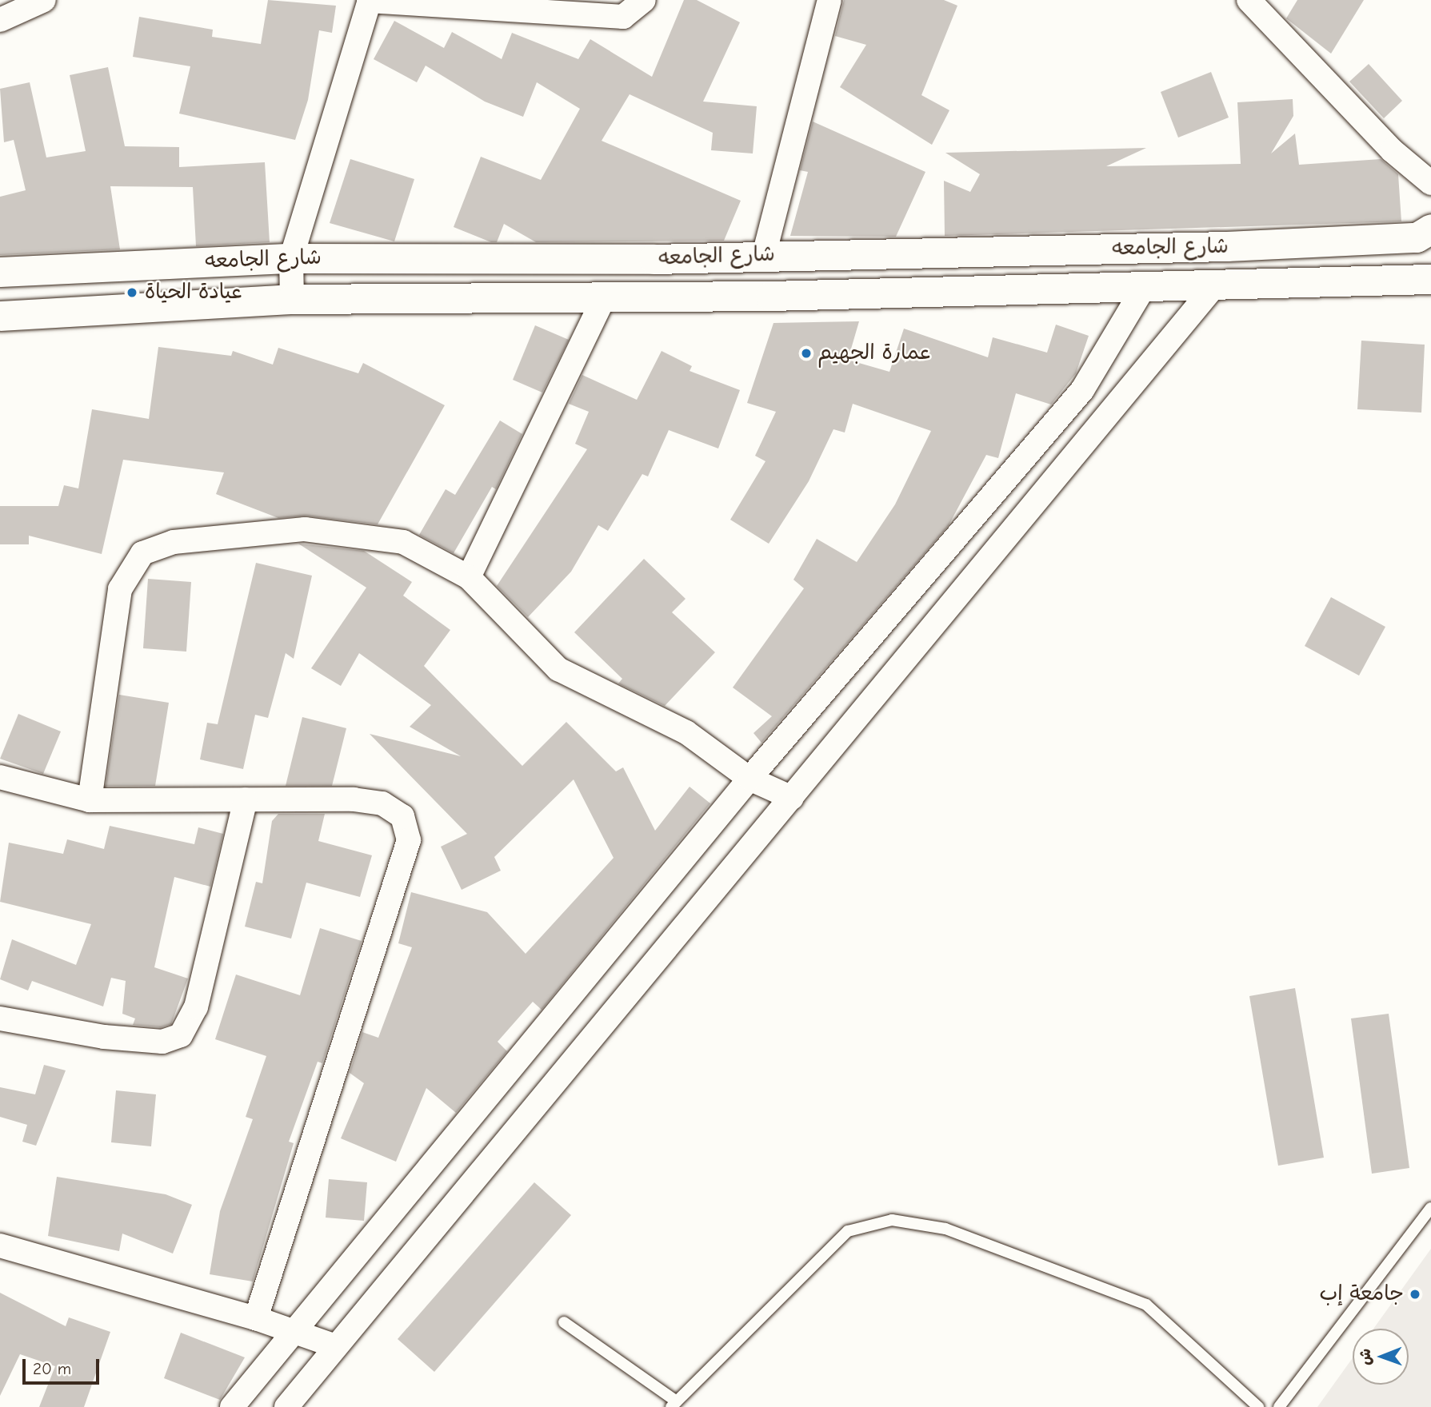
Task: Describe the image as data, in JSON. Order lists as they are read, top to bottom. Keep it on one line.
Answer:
{"streets":{"street":["شارع الجامعه"]},"places":["عيادة الحياة","عمارة الجهيم","جامعة إب"],"scale_bar":"20 m","north":"left"}
